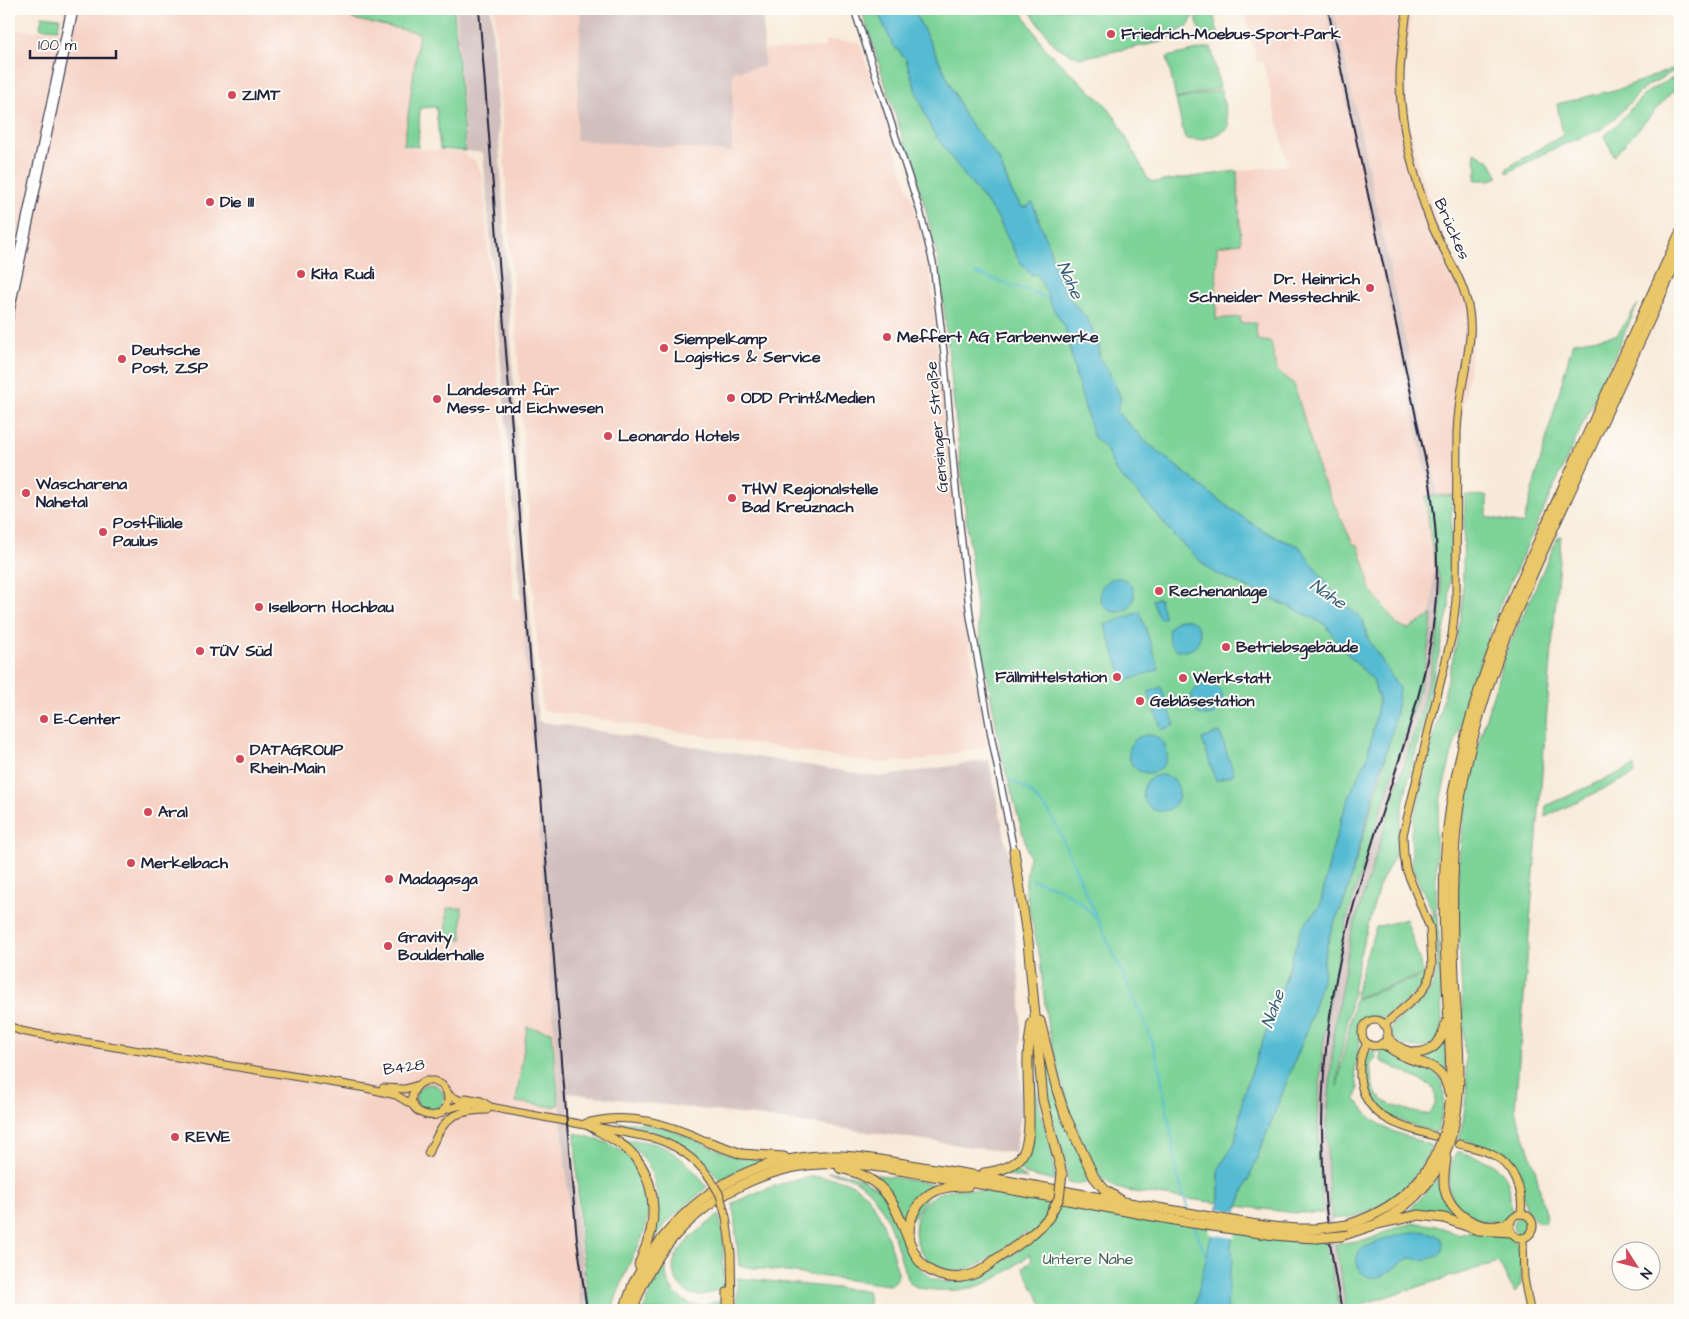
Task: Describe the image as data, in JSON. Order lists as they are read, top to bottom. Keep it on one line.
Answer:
{"streets":{"main road":["Brückes","B428"],"street":["Gensinger Straße"]},"water":["Nahe"],"parks":["Untere Nahe"],"places":["Friedrich-Moebus-Sport-Park","ZIMT","Die 111","Kita Rudi","Dr. Heinrich Schneider Messtechnik","Meffert AG Farbenwerke","Siempelkamp Logistics & Service","Deutsche Post, ZSP","ODD Print&Medien","Landesamt für Mess- und Eichwesen","Leonardo Hotels","Wascharena Nahetal","THW Regionalstelle Bad Kreuznach","Postfiliale Paulus","Rechenanlage","Iselborn Hochbau","Betriebsgebäude","TÜV Süd","Fällmittelstation","Werkstatt","Gebläsestation","E-Center","DATAGROUP Rhein-Main","Aral","Merkelbach","Madagasga","Gravity Boulderhalle","REWE"],"scale_bar":"100 m","north":"bottom right"}
